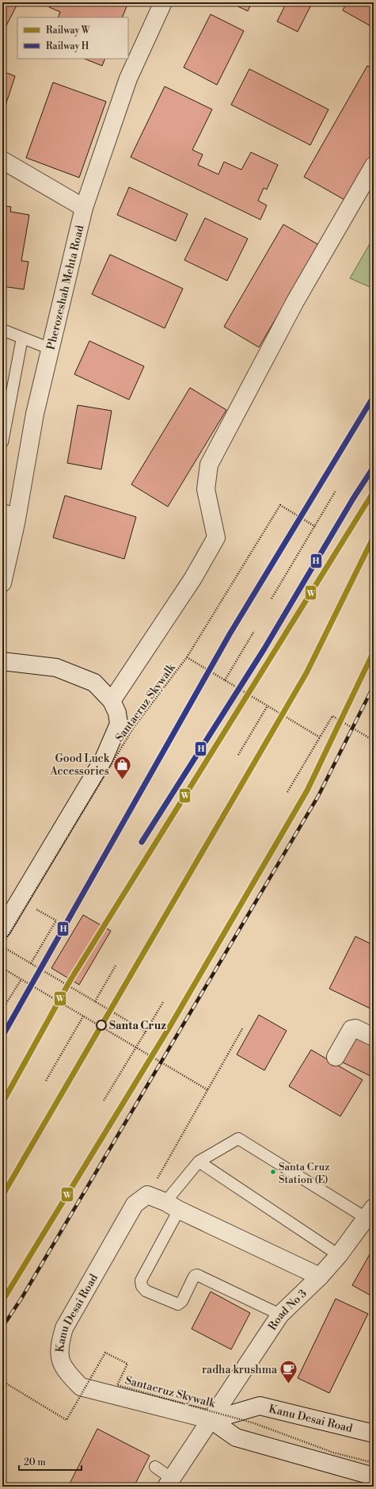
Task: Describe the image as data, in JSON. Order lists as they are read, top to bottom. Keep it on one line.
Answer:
{"streets":{"street":["Pherozeshah Mehta Road","Road No 3","Kanu Desai Road"],"path":["Santacruz Skywalk"]},"crossings":[["Road No 3","Kanu Desai Road"]],"places":{"shop":["Good Luck Accessories"],"other":["Santa Cruz","Santa Cruz Station (E)"],"cafe":["radha krushma"]},"lines":["rail line H","rail line W"],"legend":["Railway W","Railway H"],"scale_bar":"20 m"}
